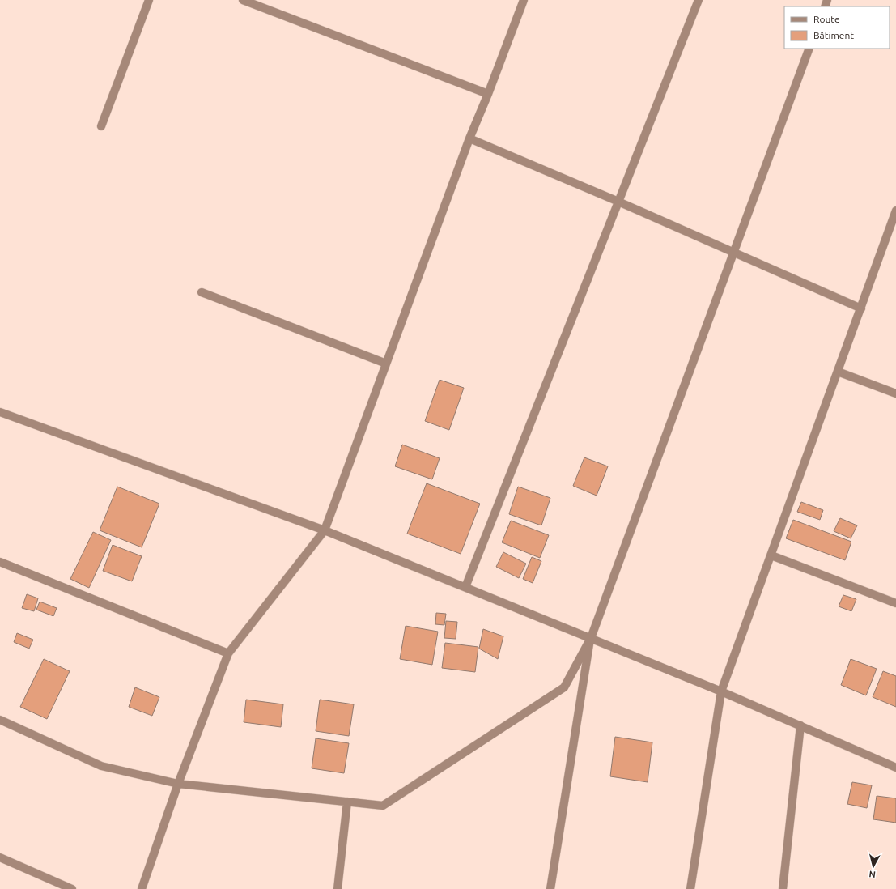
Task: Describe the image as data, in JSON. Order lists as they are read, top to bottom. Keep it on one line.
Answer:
{"legend":["Route","Bâtiment"],"north":"bottom"}
